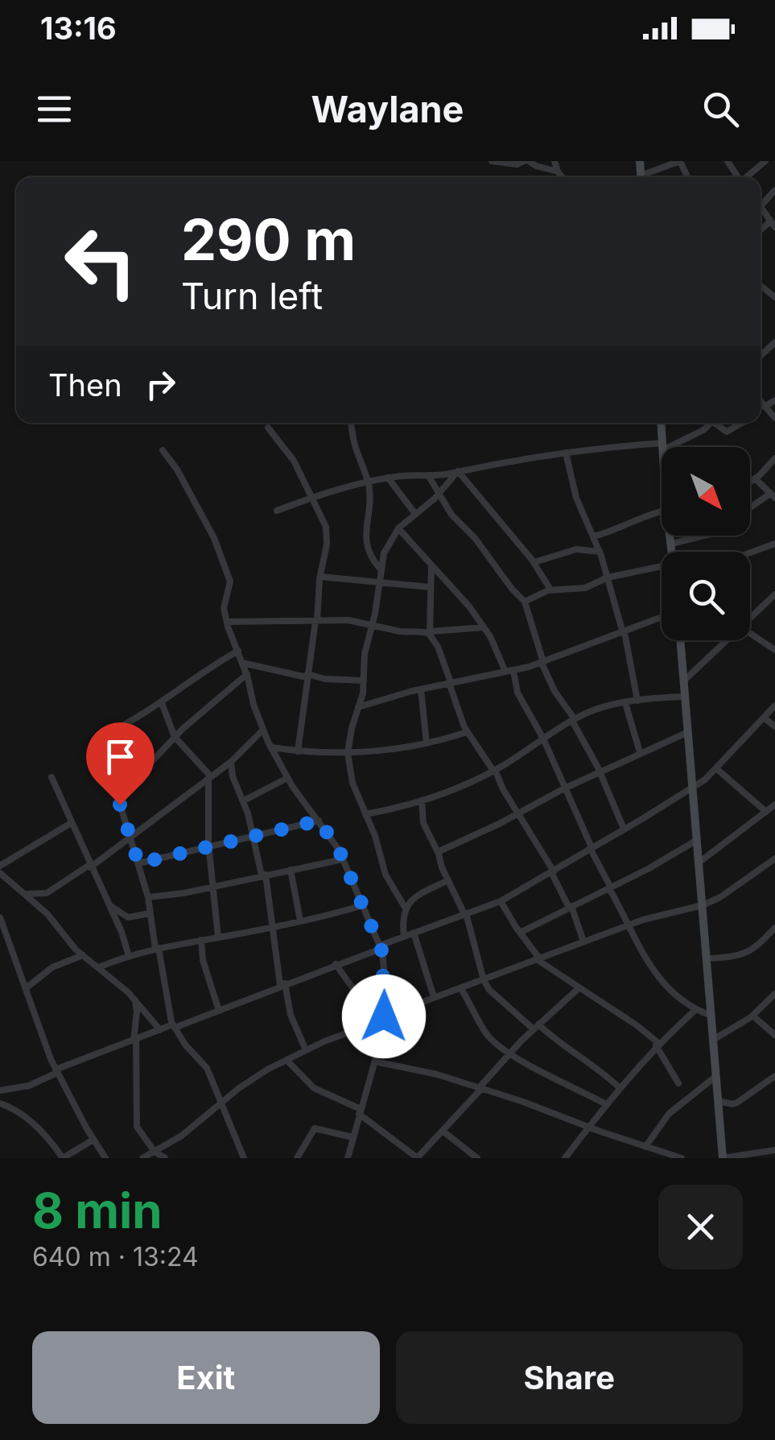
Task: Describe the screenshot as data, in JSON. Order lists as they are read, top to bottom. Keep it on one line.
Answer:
{"north":"bottom right","page":{"status":"13:16","header":"Waylane","turn":["290 m","Turn left"],"then":"Then","heading":["8 min","640 m · 13:24"],"buttons":["Exit","Share"]}}
